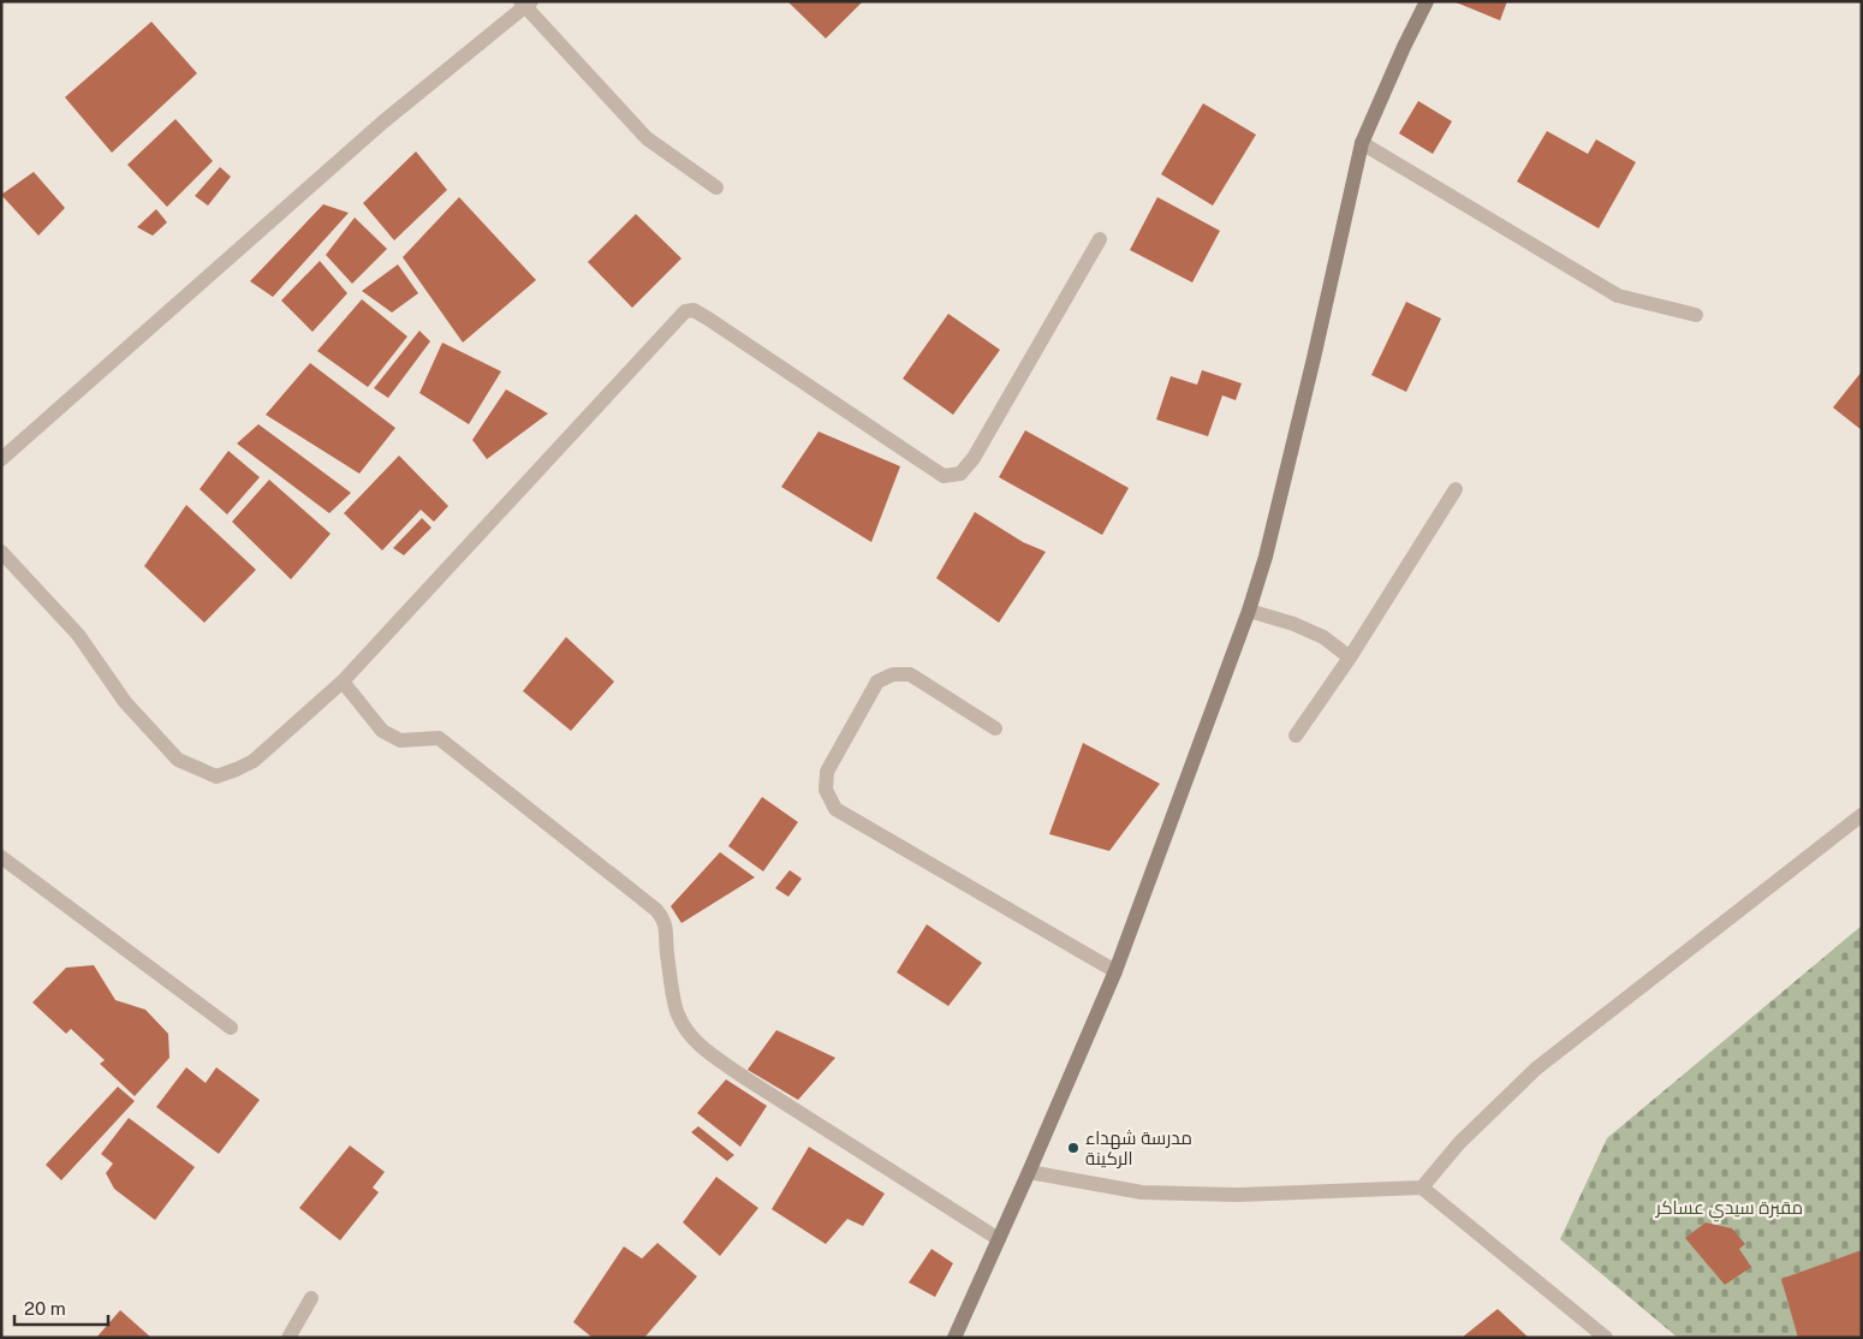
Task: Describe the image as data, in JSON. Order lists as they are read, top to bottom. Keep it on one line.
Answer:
{"parks":["مقبرة سيدي عساكر"],"places":["مدرسة شهداء الركينة"],"scale_bar":"20 m"}
